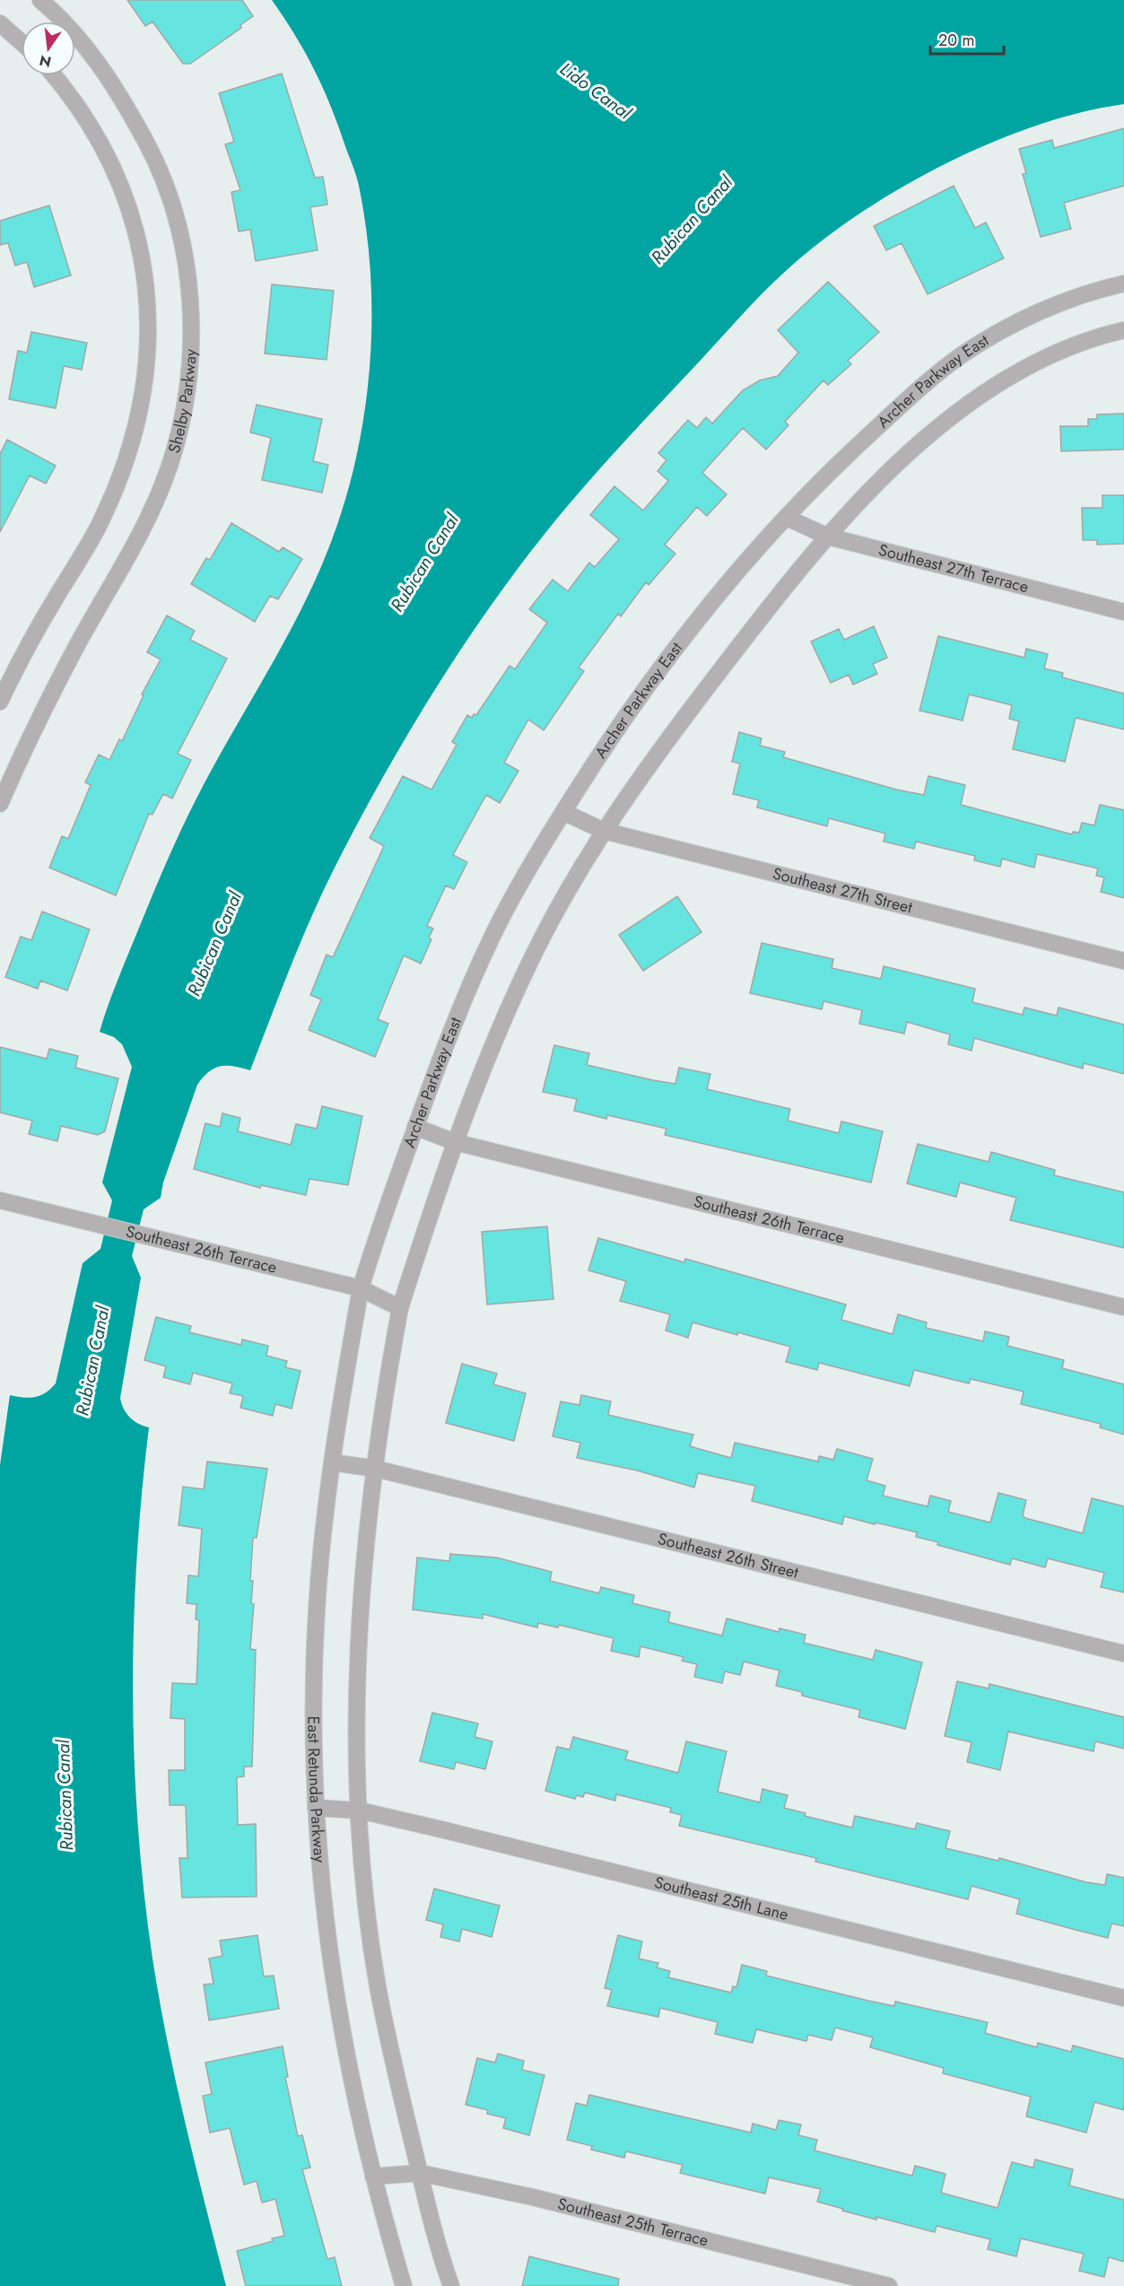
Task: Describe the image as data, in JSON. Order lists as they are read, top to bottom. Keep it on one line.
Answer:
{"streets":{"street":["Archer Parkway East","Shelby Parkway","Southeast 27th Terrace","Southeast 27th Street","Southeast 26th Terrace","Southeast 26th Street","East Retunda Parkway","Southeast 25th Lane","Southeast 25th Terrace"]},"crossings":[["Archer Parkway East","Southeast 27th Terrace"],["Archer Parkway East","Southeast 27th Street"],["Archer Parkway East","Southeast 26th Terrace"],["Archer Parkway East","East Retunda Parkway"],["Southeast 26th Terrace","East Retunda Parkway"],["Southeast 26th Street","East Retunda Parkway"],["East Retunda Parkway","Southeast 25th Lane"],["East Retunda Parkway","Southeast 25th Terrace"]],"water":["Lido Canal","Rubican Canal"],"scale_bar":"20 m","north":"bottom"}
